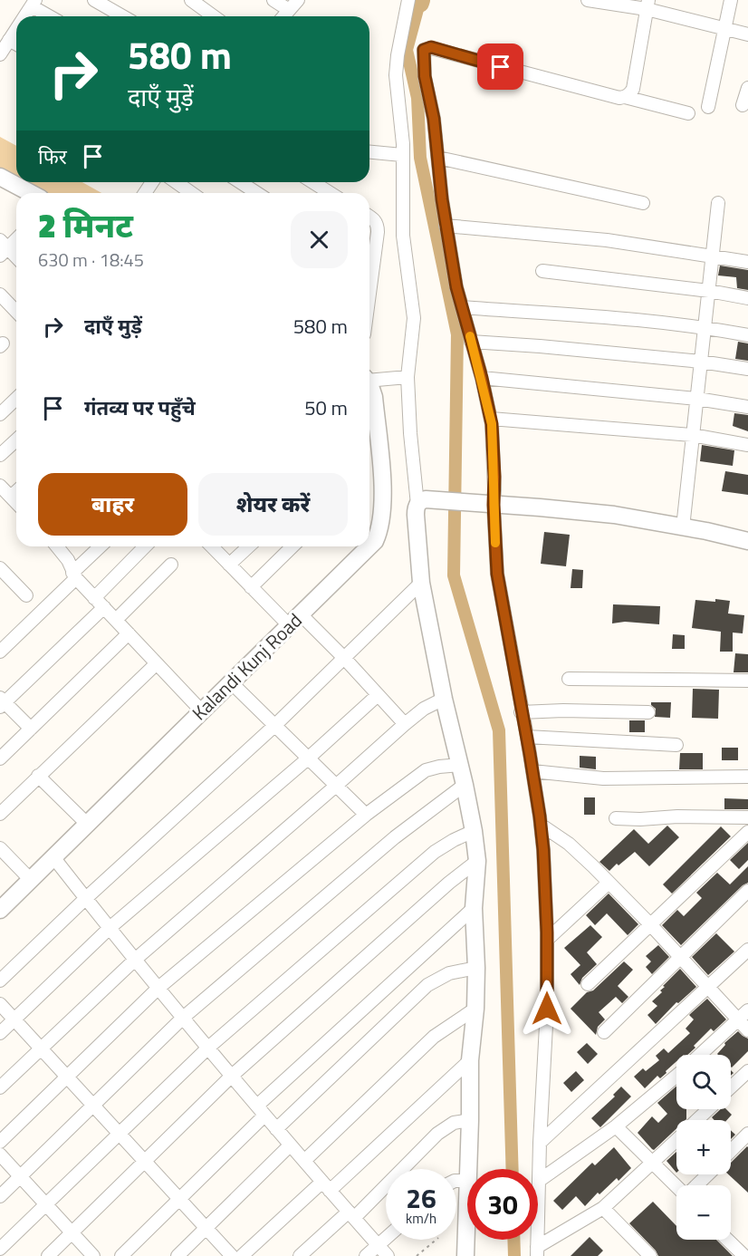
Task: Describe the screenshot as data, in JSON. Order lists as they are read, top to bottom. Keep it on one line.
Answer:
{"streets":{"street":["Kalandi Kunj Road"]},"page":{"turn":["580 m","दाएँ मुड़ें"],"then":"फिर","heading":["2 मिनट","630 m · 18:45"],"list":[{"name":"दाएँ मुड़ें","value":"580 m"},{"name":"गंतव्य पर पहुँचे","value":"50 m"}],"buttons":["बाहर","शेयर करें"],"map_buttons":["+","−"],"speed":"26 km/h","limit":"30"}}
